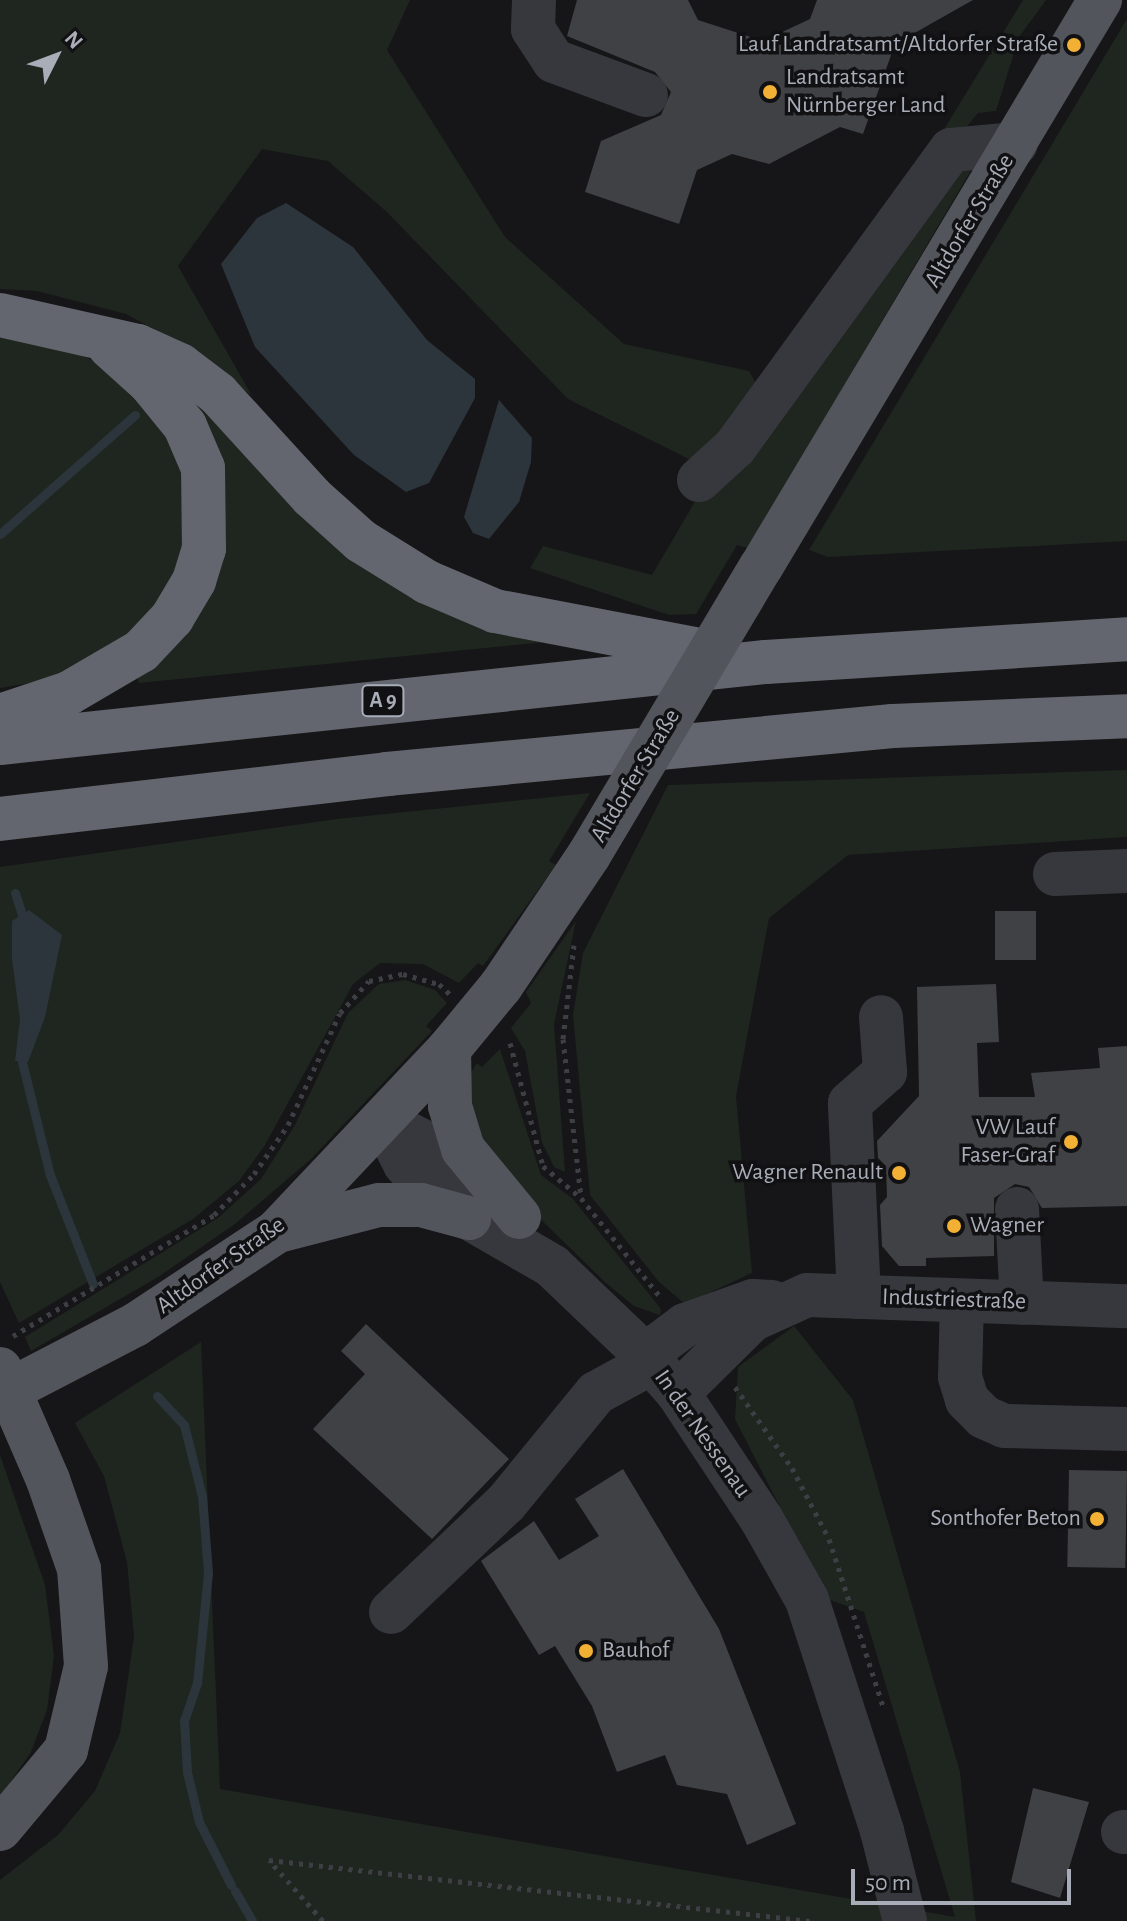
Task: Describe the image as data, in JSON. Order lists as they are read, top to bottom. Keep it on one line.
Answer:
{"streets":{"highway":["A 9"],"main road":["Altdorfer Straße"],"street":["Industriestraße","In der Nessenau"]},"crossings":[["Altdorfer Straße","In der Nessenau"],["Industriestraße","In der Nessenau"]],"places":["Lauf Landratsamt/Altdorfer Straße","Landratsamt Nürnberger Land","VW Lauf Faser-Graf","Wagner Renault","Wagner","Sonthofer Beton","Bauhof"],"scale_bar":"50 m","north":"top right"}
